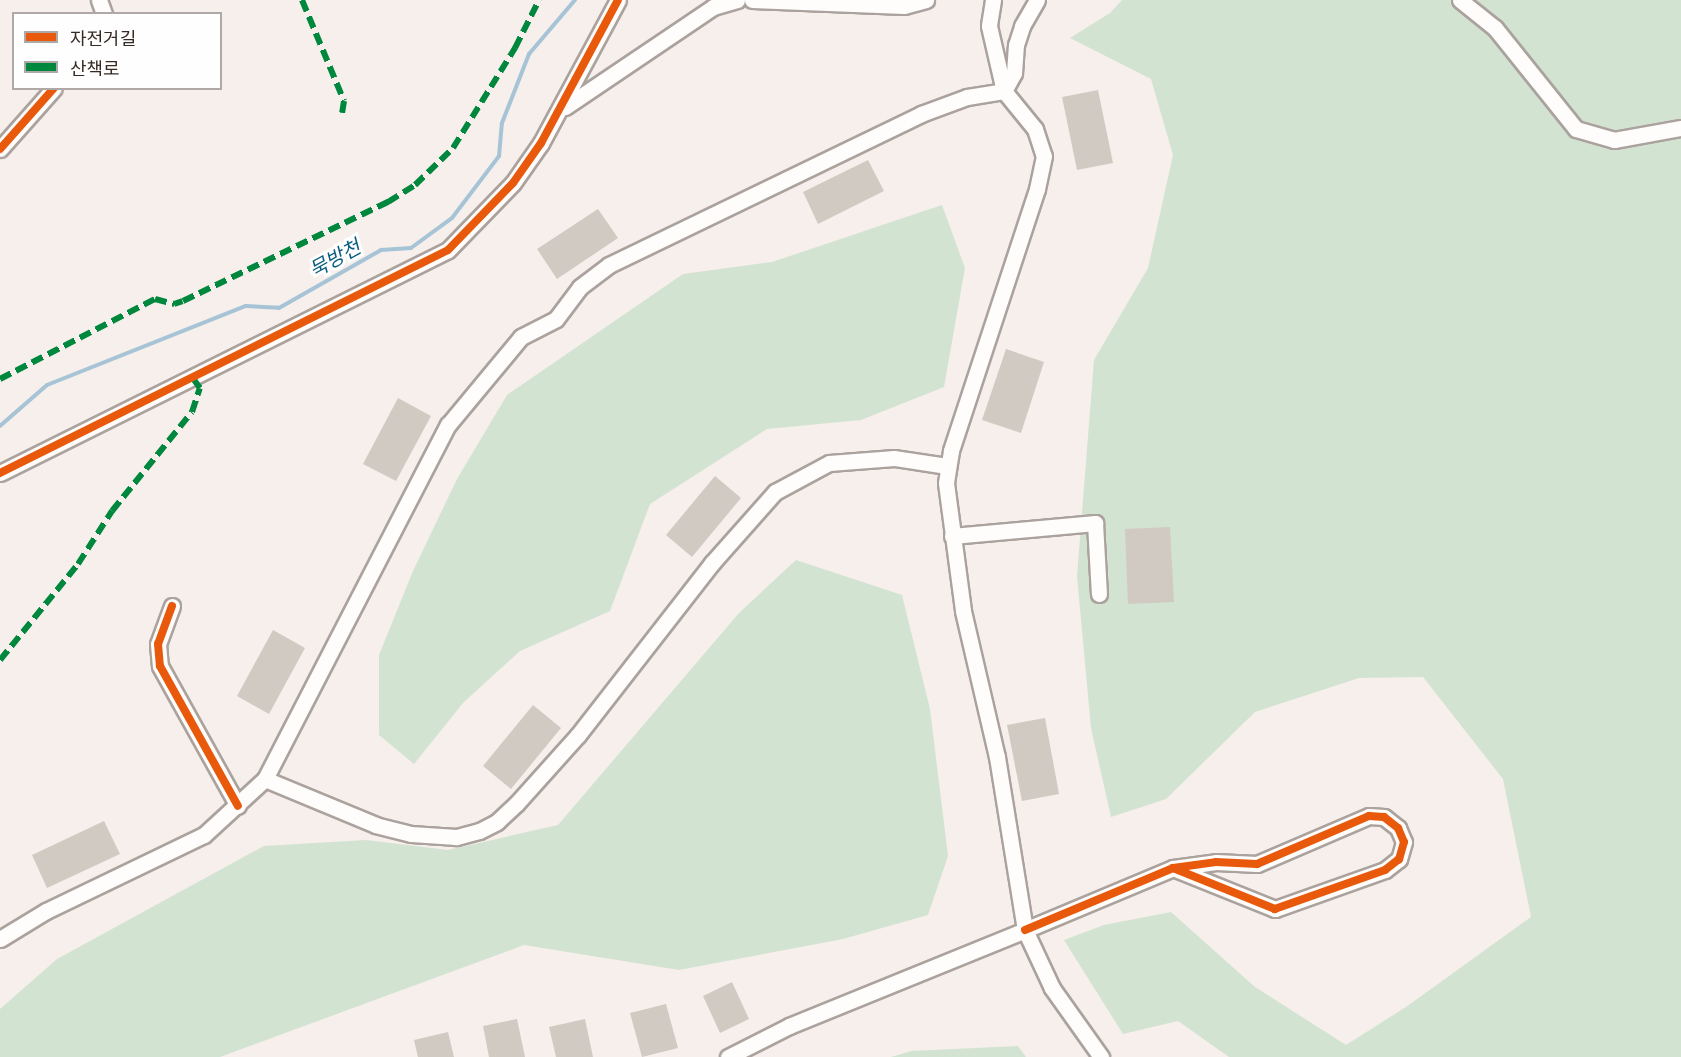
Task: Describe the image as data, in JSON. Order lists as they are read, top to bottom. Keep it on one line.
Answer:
{"water":["묵방천"],"legend":["자전거길","산책로"]}
